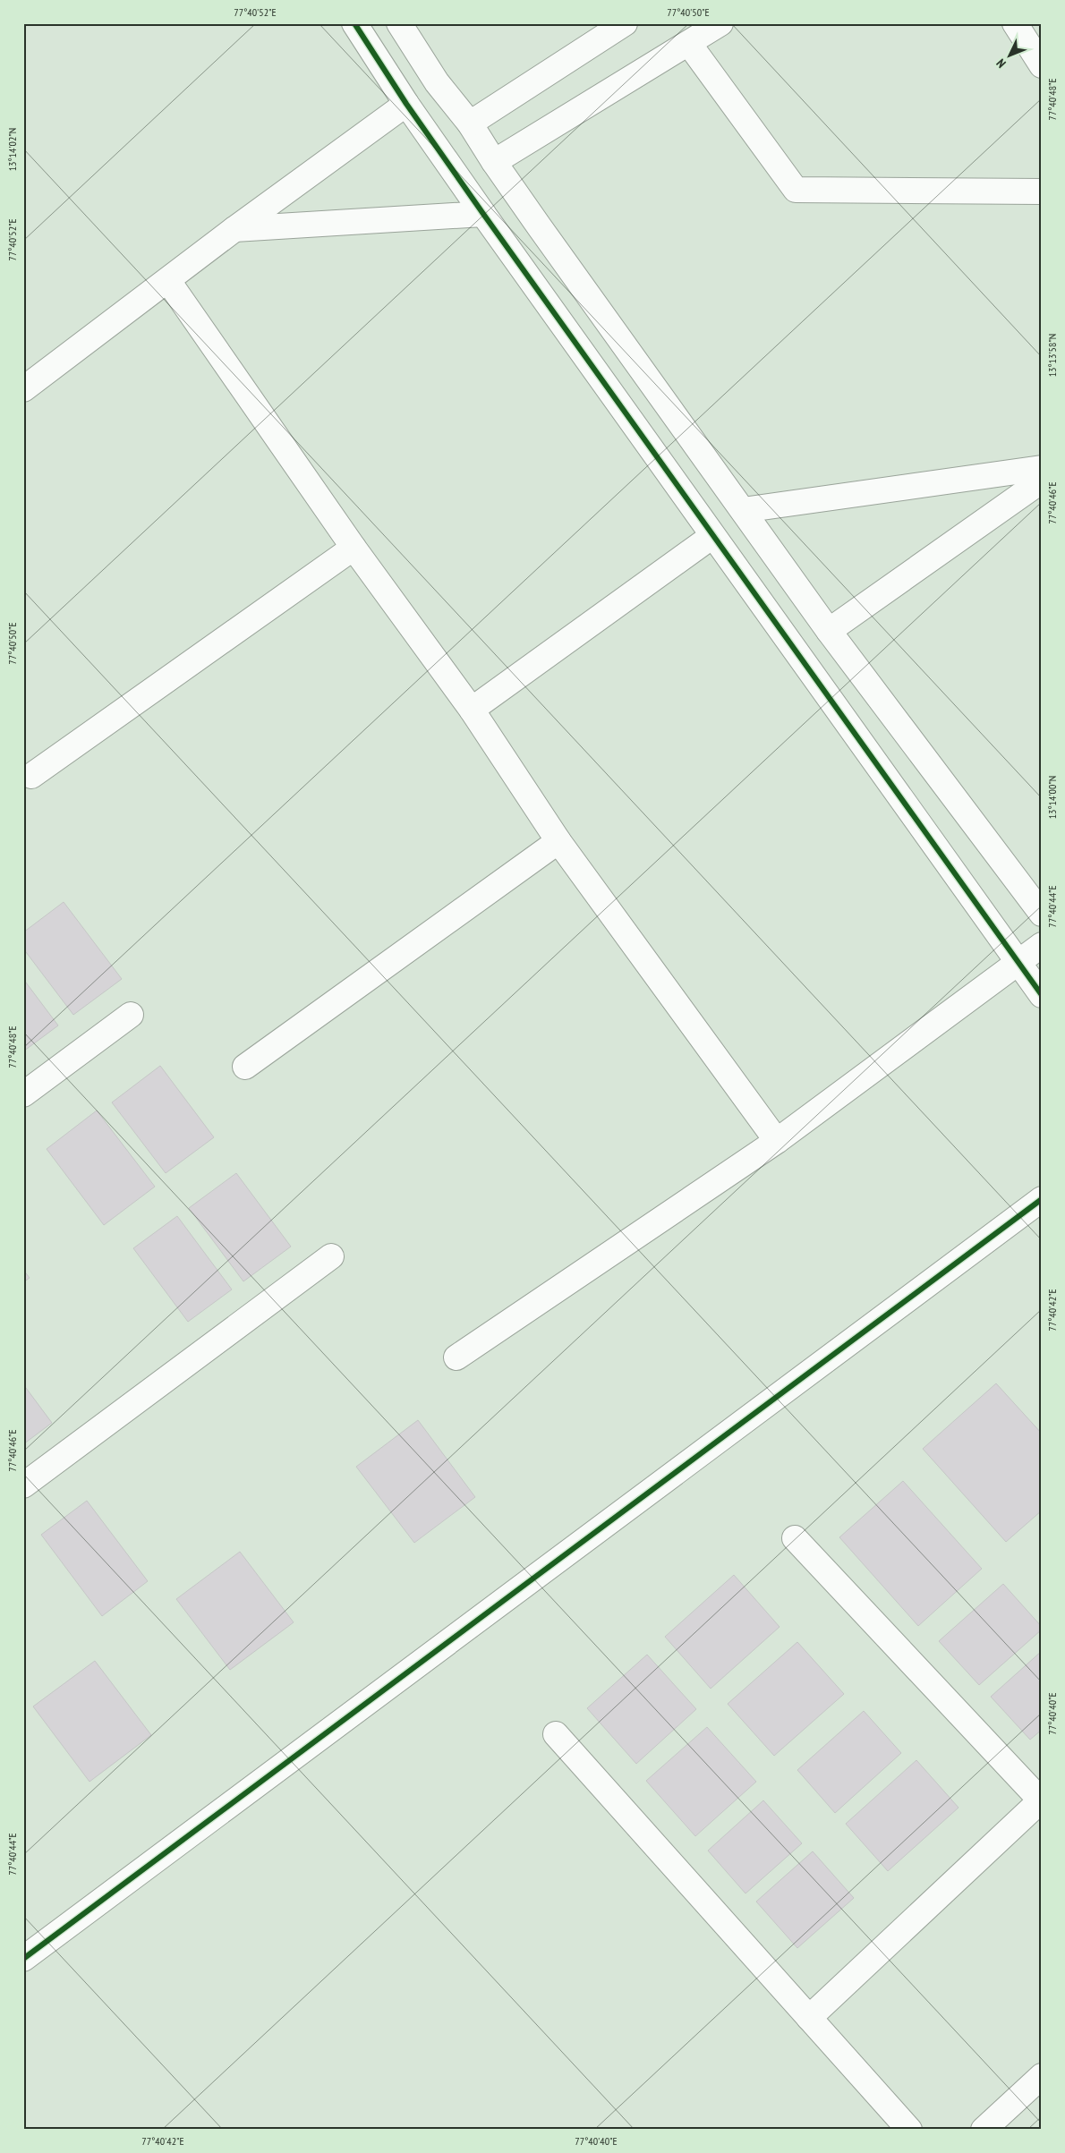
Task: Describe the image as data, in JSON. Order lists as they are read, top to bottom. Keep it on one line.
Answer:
{"north":"bottom left","coordinates":["77°40'52\"E","77°40'50\"E","77°40'48\"E","13°14'02\"N","13°13'58\"N","77°40'46\"E","13°14'00\"N","77°40'44\"E","77°40'42\"E","77°40'40\"E"]}
